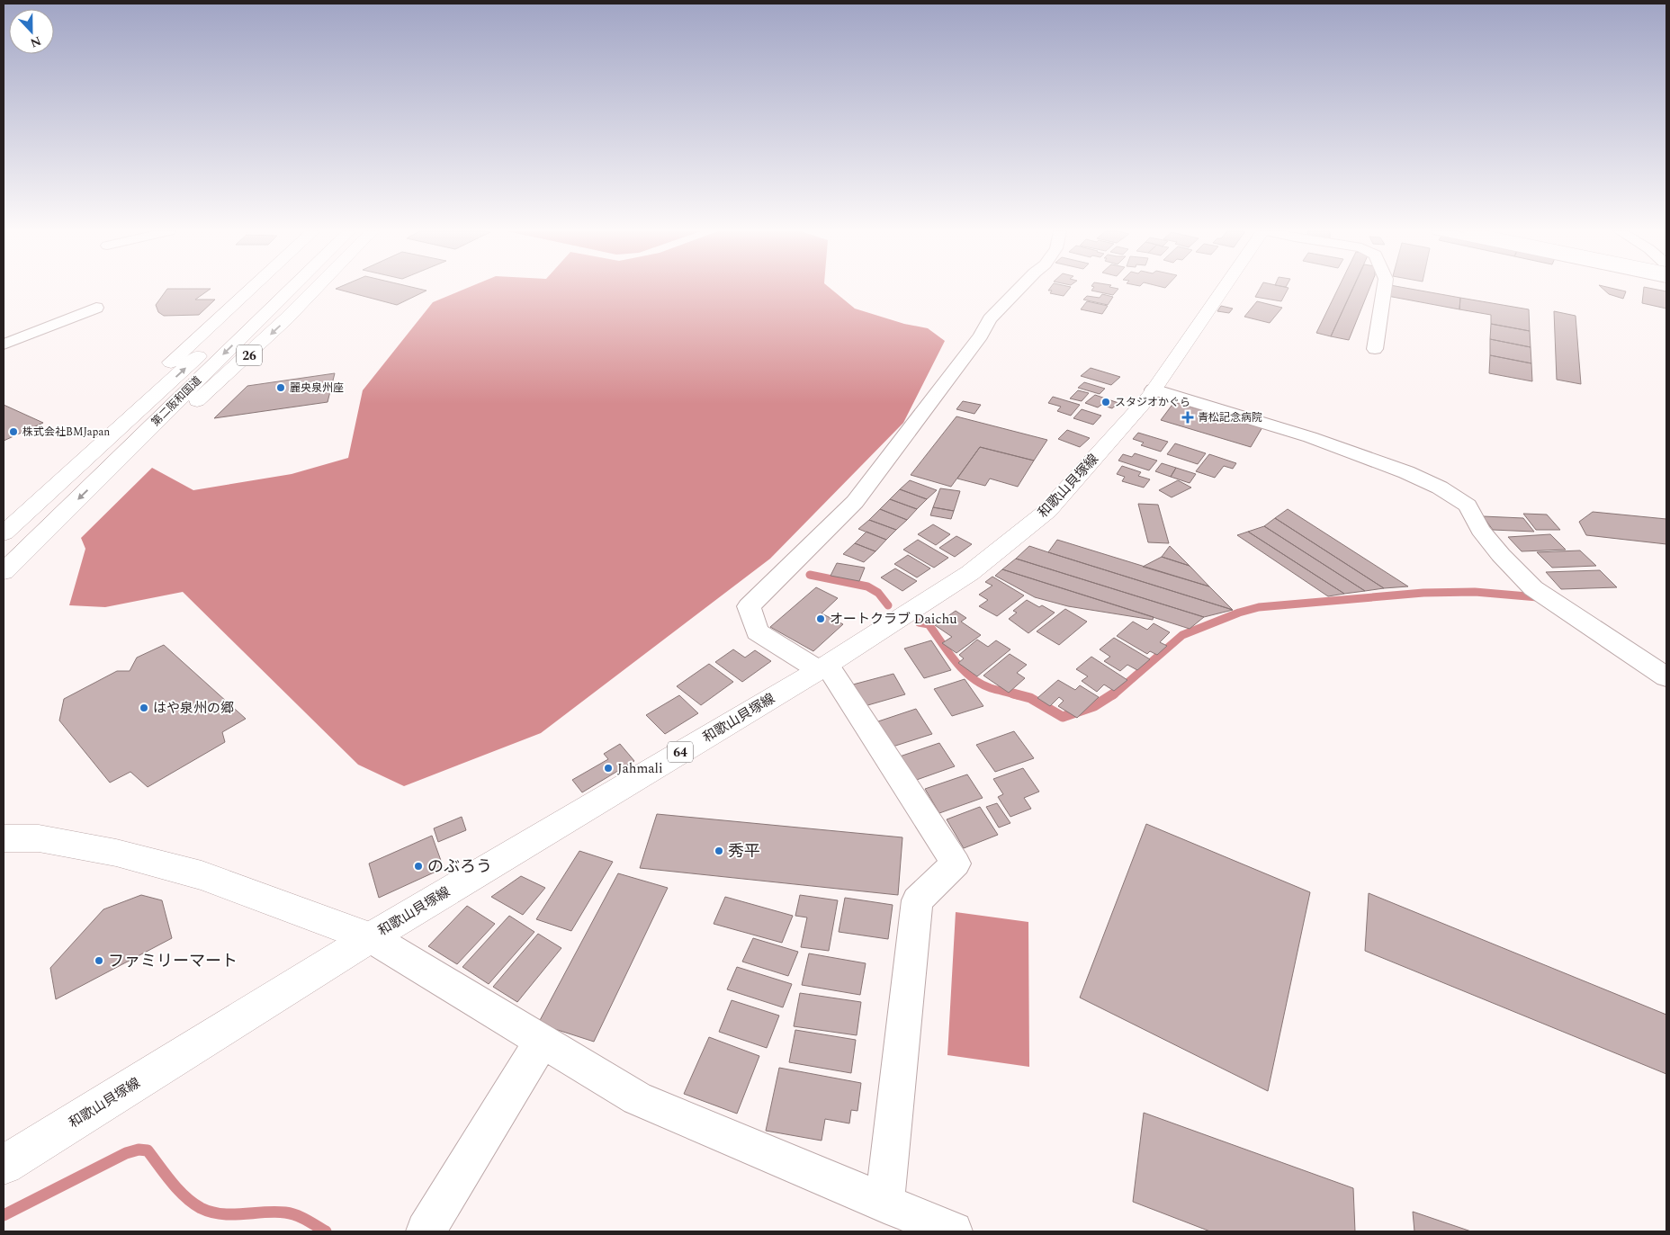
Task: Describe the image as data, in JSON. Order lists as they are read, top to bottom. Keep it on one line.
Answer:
{"streets":{"main road":["26","第二阪和国道","和歌山貝塚線","64"]},"crossings":[["26","第二阪和国道"]],"places":{"other":["麗央泉州座","スタジオかぐら","株式会社BMJapan","オートクラブ Daichu","はや泉州の郷","Jahmali","秀平","のぶろう","ファミリーマート"],"health":["青松記念病院"]},"north":"bottom"}
